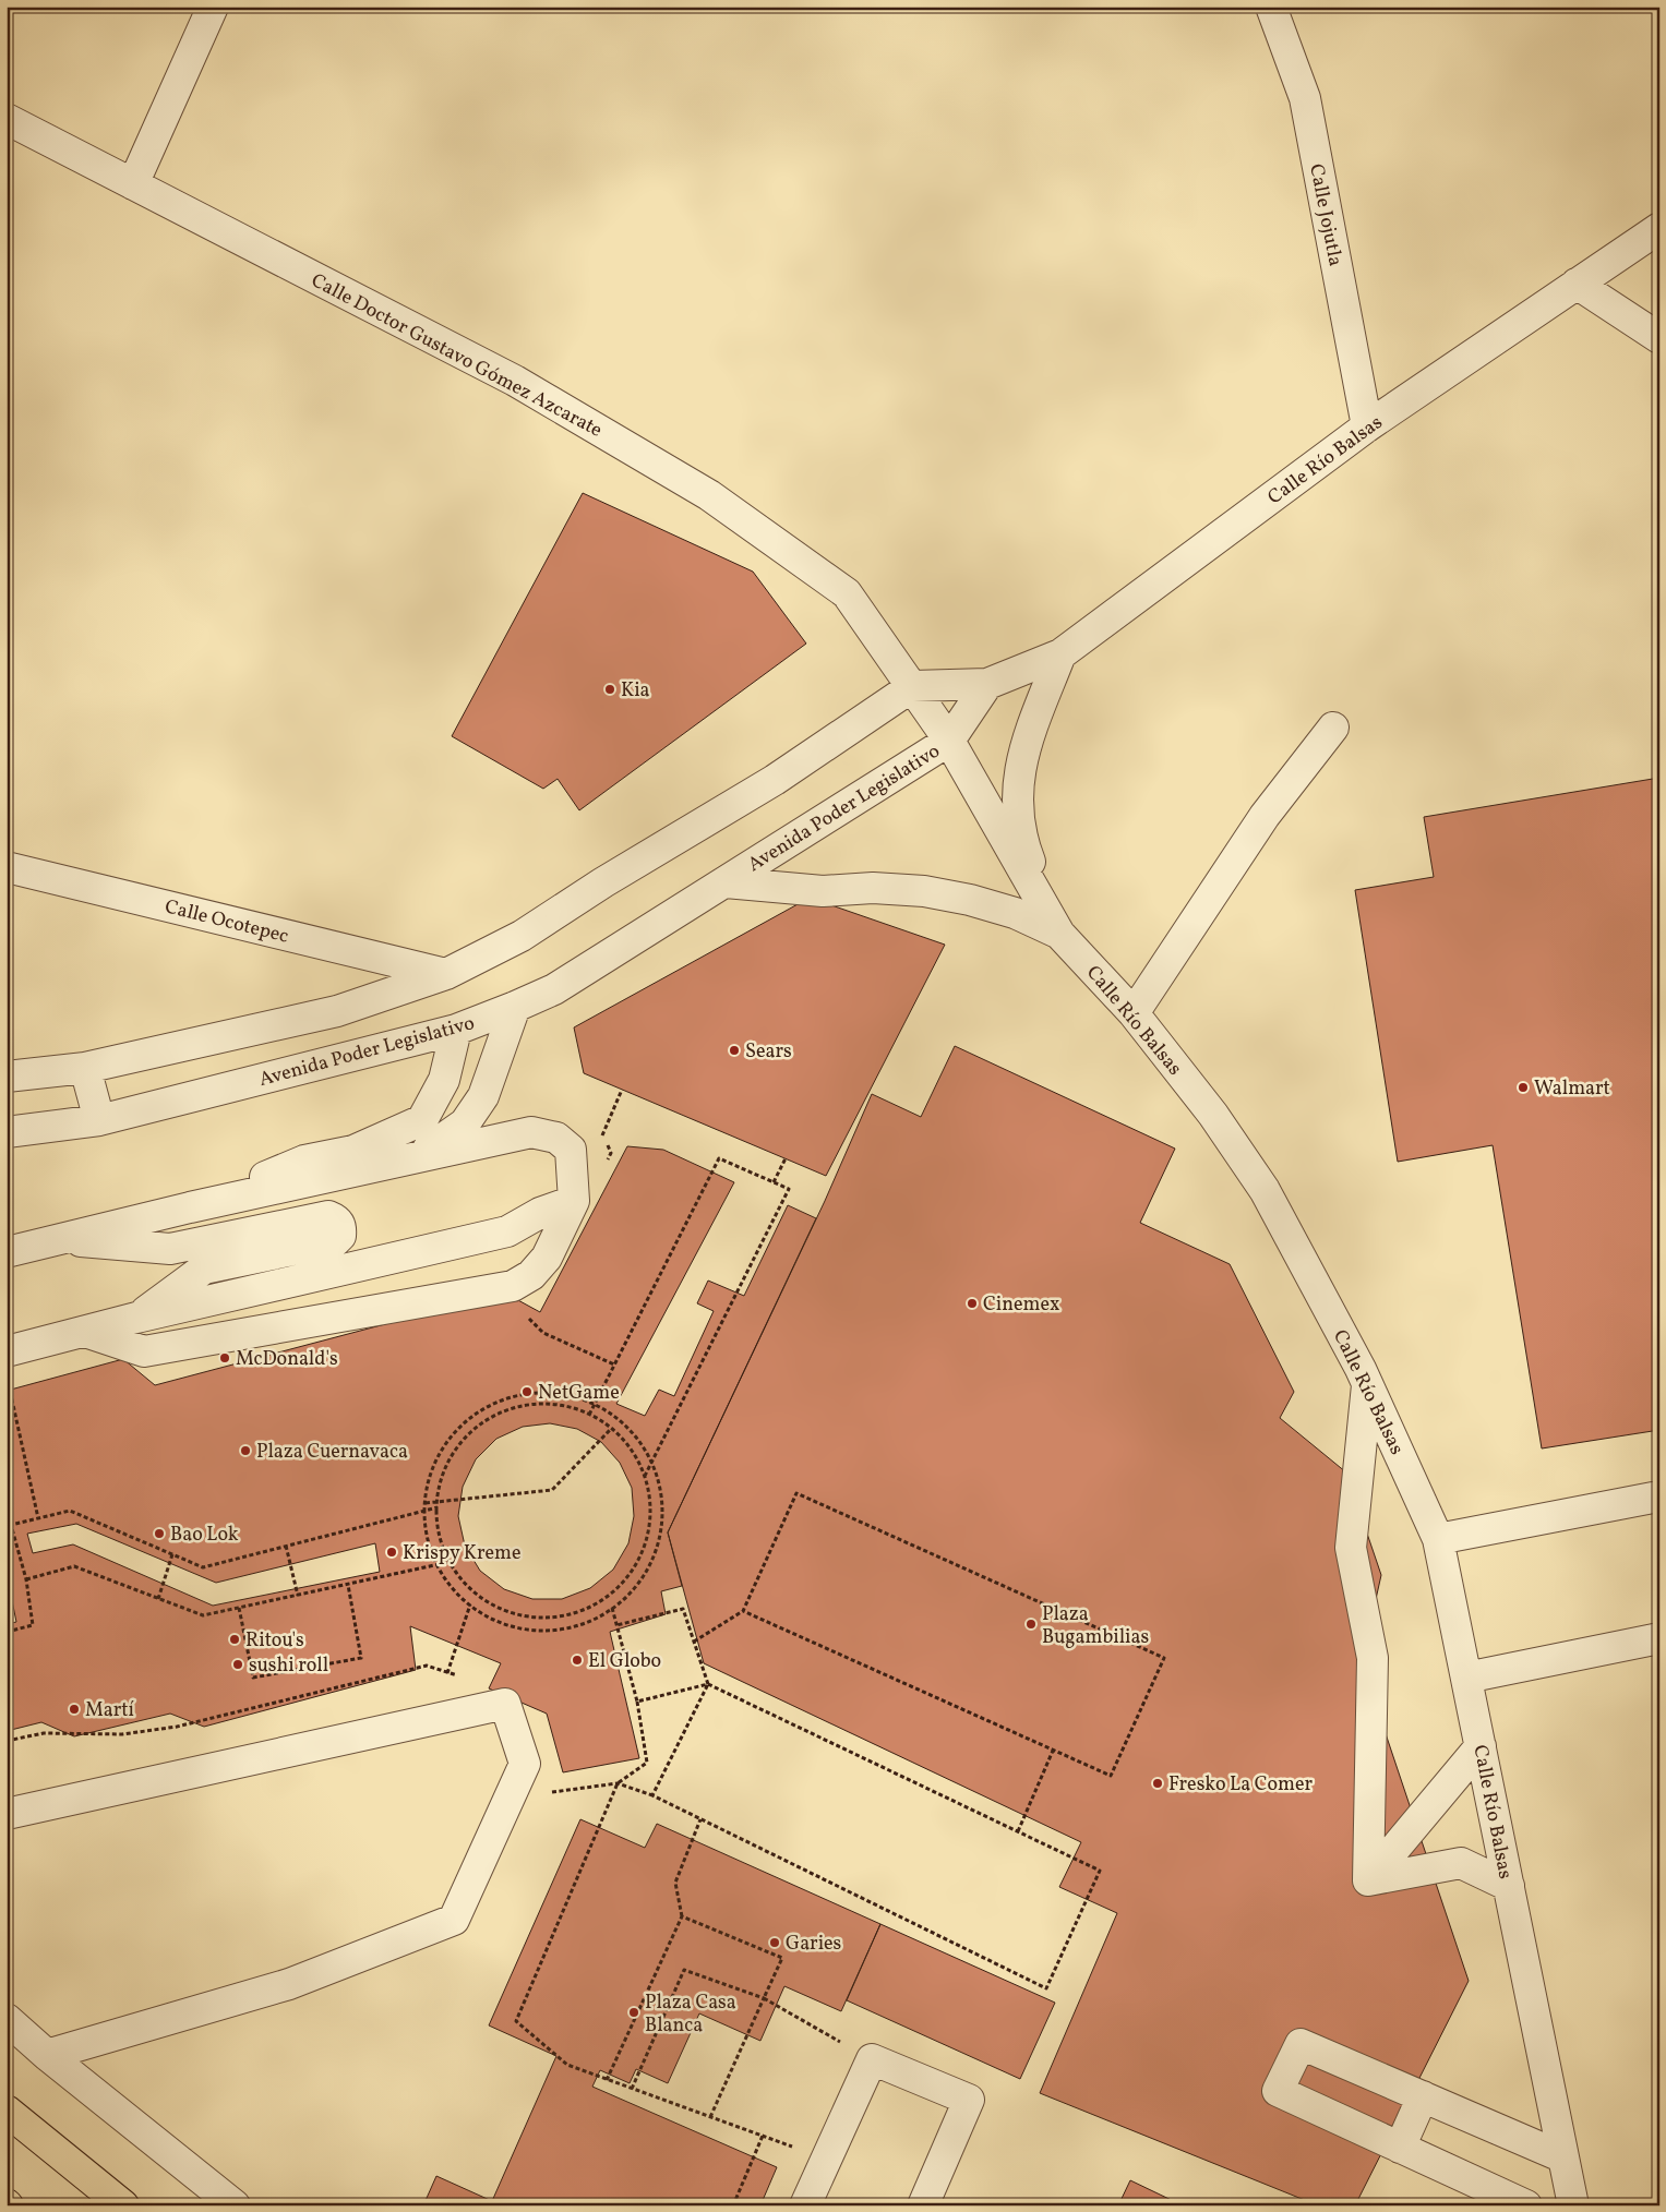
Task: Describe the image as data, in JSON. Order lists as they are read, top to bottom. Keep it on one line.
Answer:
{"streets":{"street":["Calle Jojutla","Calle Doctor Gustavo Gómez Azcarate","Calle Río Balsas","Avenida Poder Legislativo","Calle Ocotepec"]},"crossings":[["Calle Jojutla","Calle Río Balsas"],["Calle Doctor Gustavo Gómez Azcarate","Calle Río Balsas"],["Calle Río Balsas","Avenida Poder Legislativo"]],"places":["Kia","Sears","Walmart","Cinemex","McDonald's","NetGame","Plaza Cuernavaca","Bao Lok","Krispy Kreme","Plaza Bugambilias","Ritou's","El Globo","sushi roll","Martí","Fresko La Comer","Garies","Plaza Casa Blanca"]}
